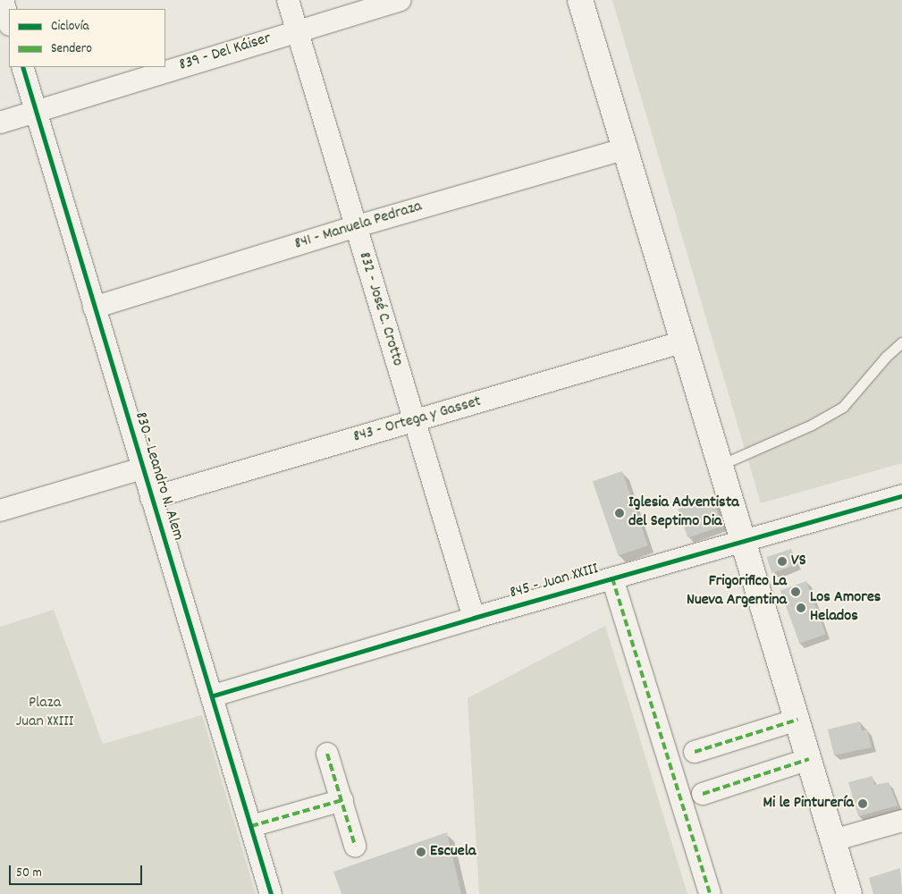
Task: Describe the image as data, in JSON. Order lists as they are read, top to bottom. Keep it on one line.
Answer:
{"streets":{"street":["839 - Del Káiser","841 - Manuela Pedraza","832 - José C. Crotto","843 - Ortega y Gasset","830 - Leandro N. Alem","845 - Juan XXIII"]},"crossings":[["839 - Del Káiser","832 - José C. Crotto"],["839 - Del Káiser","830 - Leandro N. Alem"],["841 - Manuela Pedraza","832 - José C. Crotto"],["841 - Manuela Pedraza","830 - Leandro N. Alem"],["832 - José C. Crotto","843 - Ortega y Gasset"],["832 - José C. Crotto","845 - Juan XXIII"],["843 - Ortega y Gasset","830 - Leandro N. Alem"],["830 - Leandro N. Alem","845 - Juan XXIII"]],"parks":["Plaza Juan XXIII"],"places":["Iglesia Adventista del Septimo Dia","VS","Frigorifico La Nueva Argentina","Los Amores Helados","Mi le Pinturería","Escuela"],"legend":["Ciclovía","Sendero"],"scale_bar":"50 m"}
